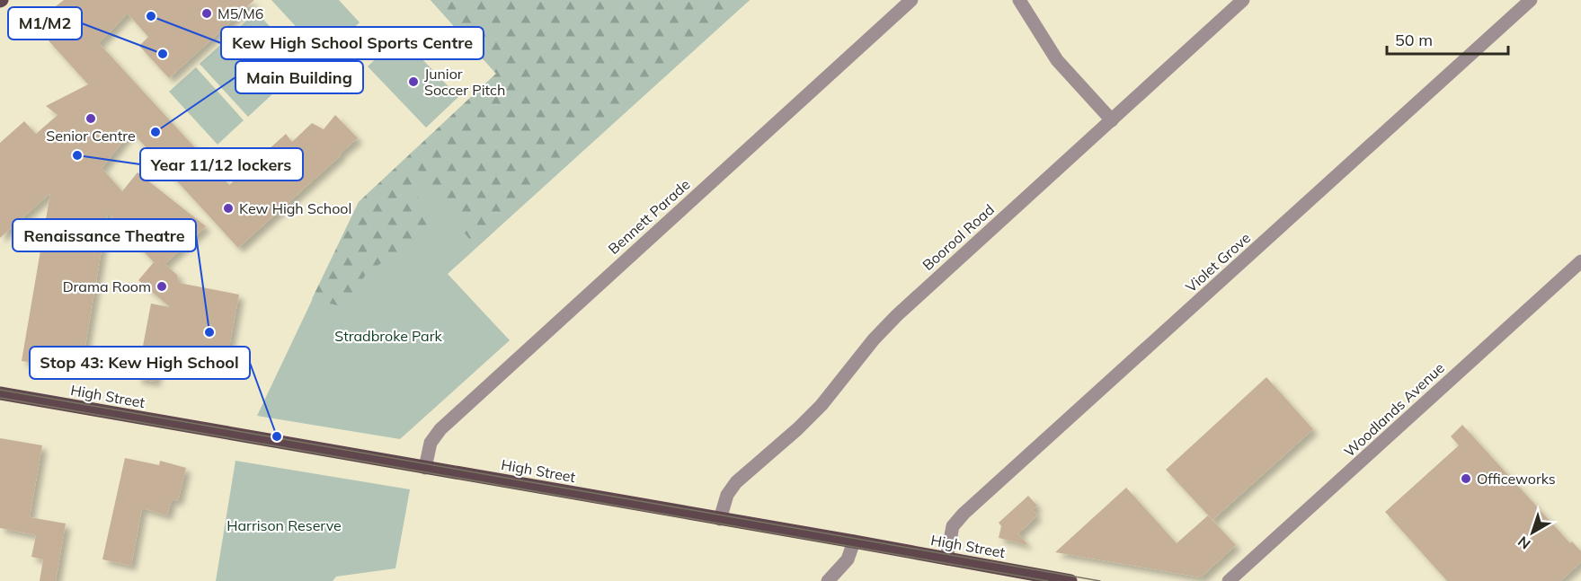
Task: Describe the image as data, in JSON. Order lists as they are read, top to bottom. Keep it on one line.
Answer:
{"streets":{"main road":["High Street"],"street":["Bennett Parade","Boorool Road","Violet Grove","Woodlands Avenue"]},"crossings":[["Bennett Parade","High Street"],["Boorool Road","High Street"],["Violet Grove","High Street"]],"parks":["Stradbroke Park","Harrison Reserve"],"places":["M5/M6","Kew High School Sports Centre","M1/M2","Junior Soccer Pitch","Senior Centre","Main Building","Year 11/12 lockers","Kew High School","Drama Room","Renaissance Theatre","Stop 43: Kew High School","Officeworks"],"scale_bar":"50 m","north":"bottom left"}
